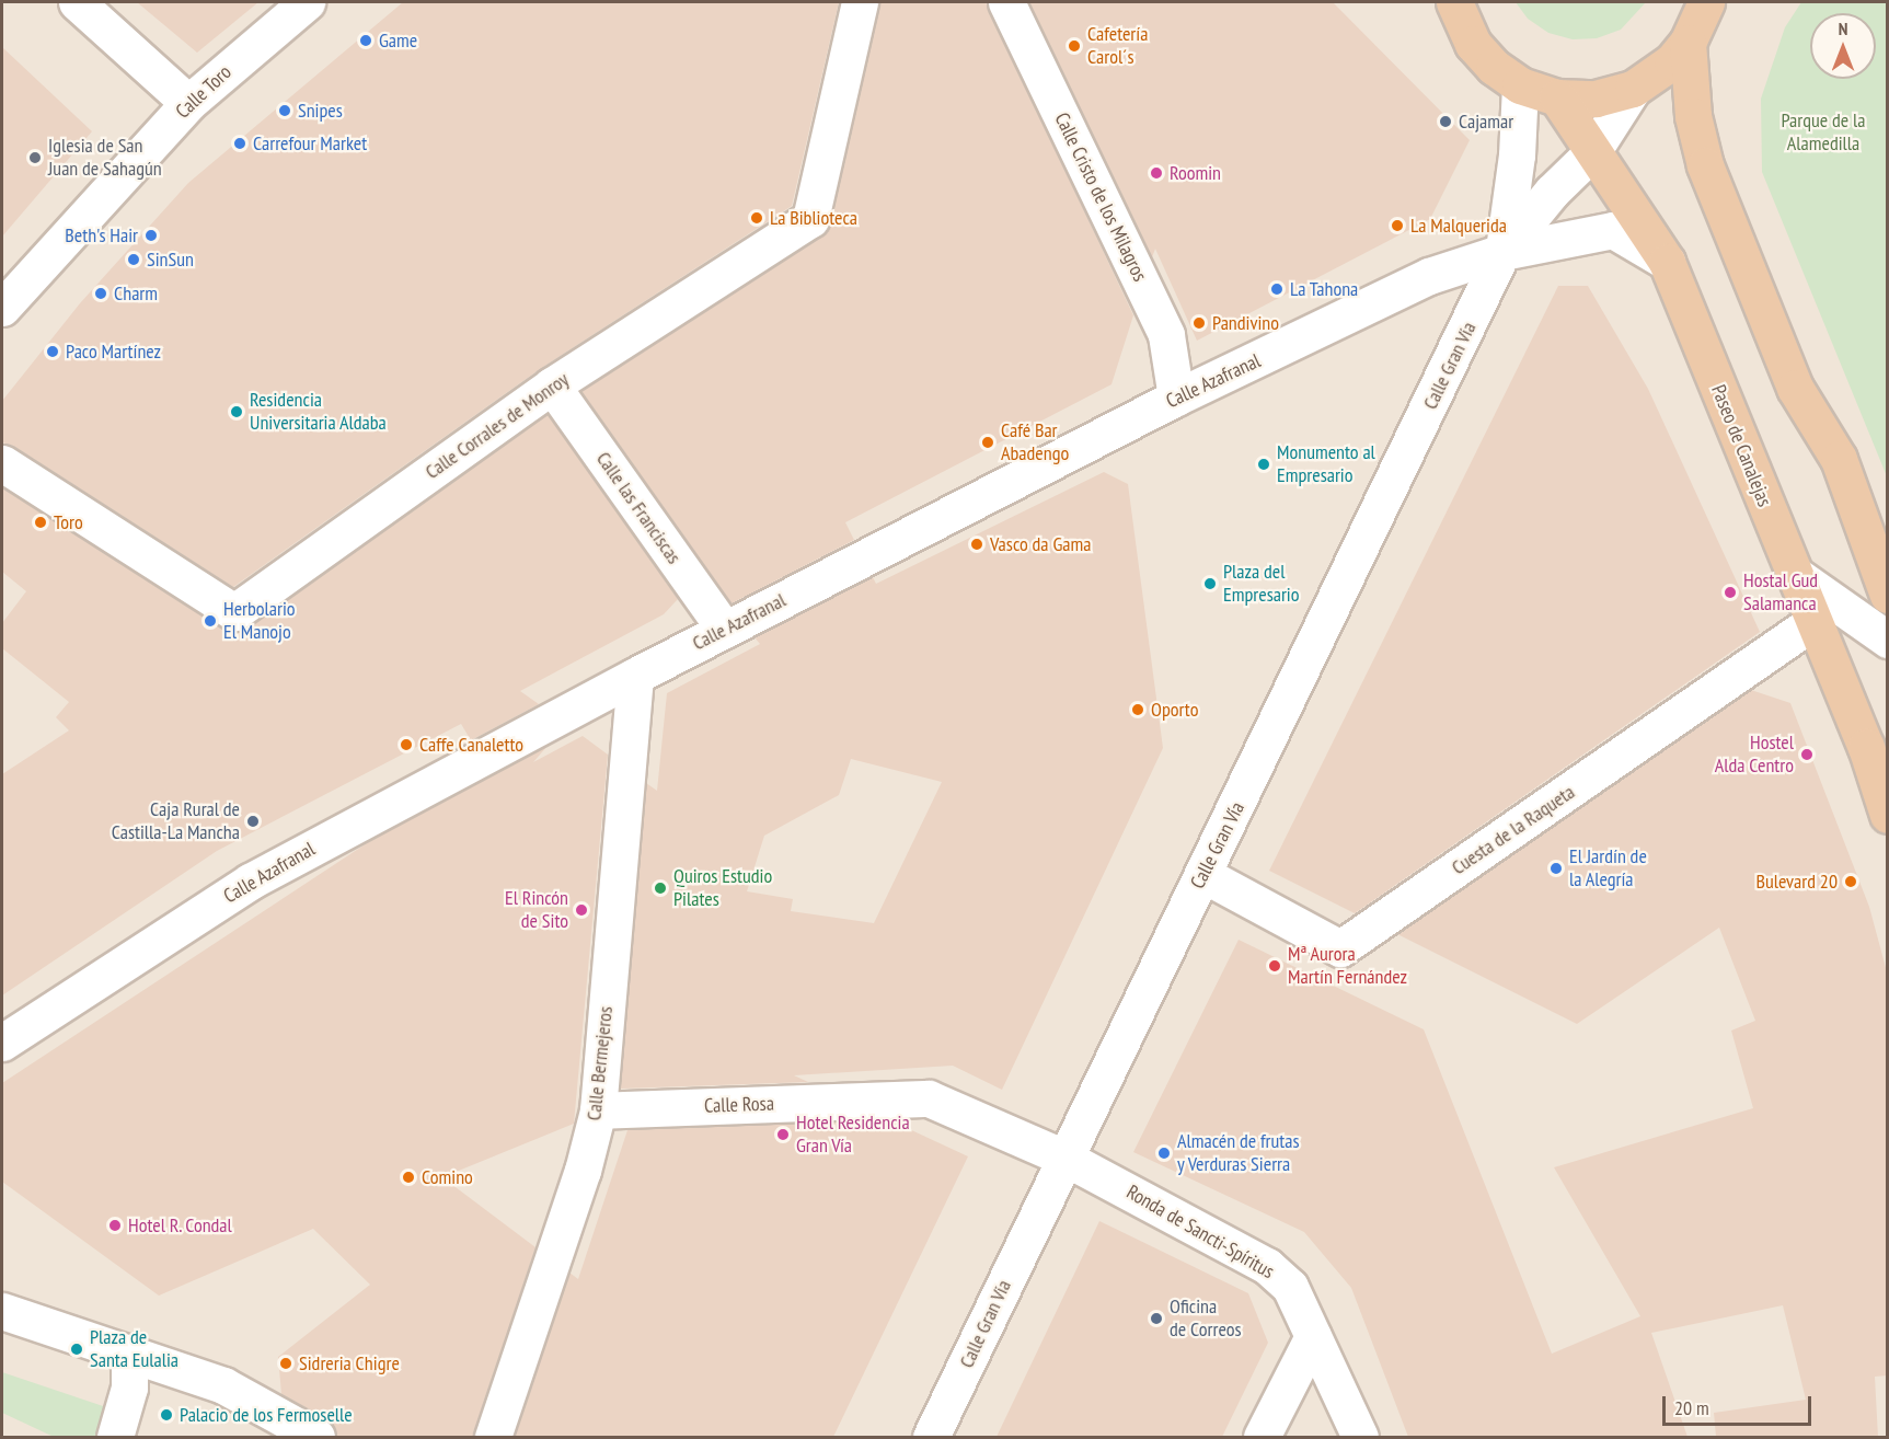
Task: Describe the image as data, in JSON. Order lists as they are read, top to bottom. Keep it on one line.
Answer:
{"streets":{"highway":["Paseo de Canalejas"],"street":["Calle Toro","Calle Cristo de los Milagros","Calle Gran Vía","Calle Azafranal","Calle Corrales de Monroy","Calle las Franciscas","Cuesta de la Raqueta","Calle Bermejeros","Calle Rosa","Ronda de Sancti-Spíritus"]},"crossings":[["Calle Cristo de los Milagros","Calle Azafranal"],["Calle Gran Vía","Calle Azafranal"],["Calle Gran Vía","Paseo de Canalejas"],["Calle Gran Vía","Cuesta de la Raqueta"],["Calle Gran Vía","Calle Rosa"],["Calle Gran Vía","Ronda de Sancti-Spíritus"],["Calle Azafranal","Calle las Franciscas"],["Calle Azafranal","Calle Bermejeros"],["Calle Corrales de Monroy","Calle las Franciscas"],["Paseo de Canalejas","Cuesta de la Raqueta"],["Calle Bermejeros","Calle Rosa"],["Calle Rosa","Ronda de Sancti-Spíritus"]],"parks":["Parque de la Alamedilla"],"places":["Game","Cafetería Carol´s","Snipes","Cajamar","Carrefour Market","Iglesia de San Juan de Sahagún","Roomin","La Biblioteca","La Malquerida","Beth's Hair","SinSun","La Tahona","Charm","Pandivino","Paco Martínez","Residencia Universitaria Aldaba","Café Bar Abadengo","Monumento al Empresario","Toro","Vasco da Gama","Plaza del Empresario","Hostal Gud Salamanca","Herbolario El Manojo","Oporto","Caffe Canaletto","Hostel Alda Centro","Caja Rural de Castilla-La Mancha","El Jardín de la Alegría","Bulevard 20","Quiros Estudio Pilates","El Rincón de Sito","Mª Aurora Martín Fernández","Hotel Residencia Gran Vía","Almacén de frutas y Verduras Sierra","Comino","Hotel R. Condal","Oficina de Correos","Plaza de Santa Eulalia","Sidreria Chigre","Palacio de los Fermoselle"],"scale_bar":"20 m","north":"top"}
